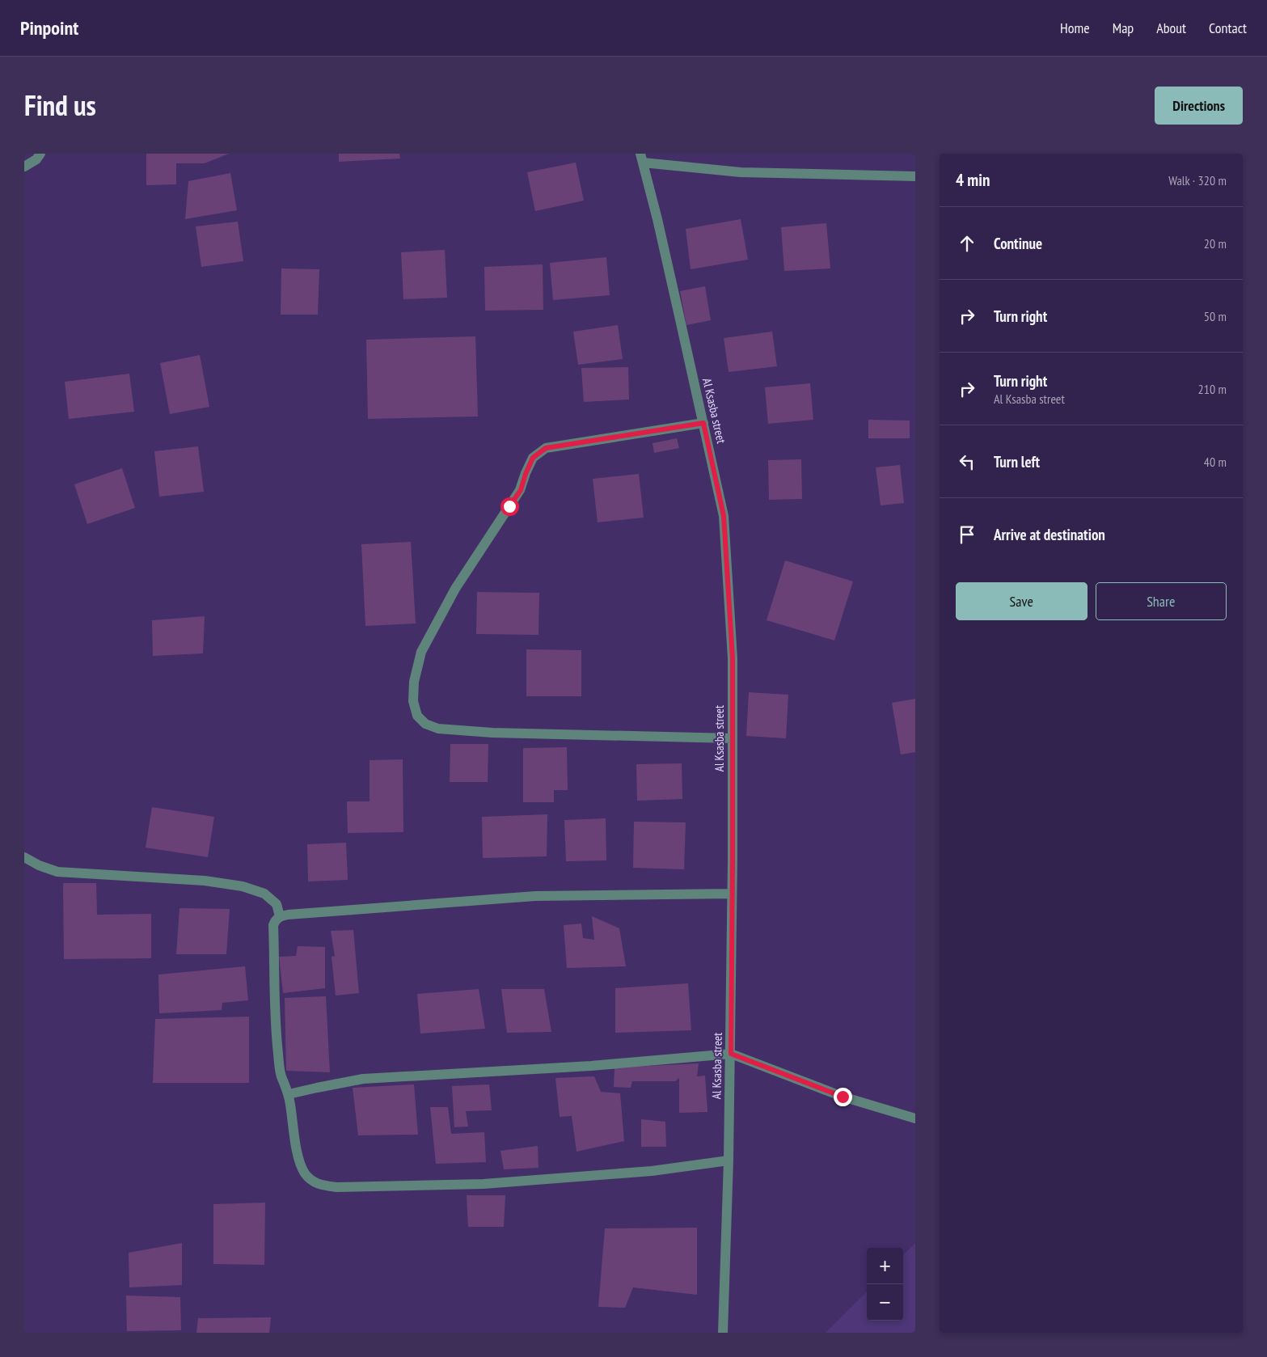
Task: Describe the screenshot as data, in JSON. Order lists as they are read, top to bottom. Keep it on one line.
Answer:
{"streets":{"street":["Al Ksasba street"]},"page":{"header":"Pinpoint","nav":["Home","Map","About","Contact"],"title":"Find us","buttons":["Directions",["Save","Share"]],"heading":["4 min","Walk · 320 m"],"list":[["Continue","20 m"],["Turn right","50 m"],["Turn right","Al Ksasba street","210 m"],["Turn left","40 m"],"Arrive at destination"],"map_buttons":["+","−"]}}
